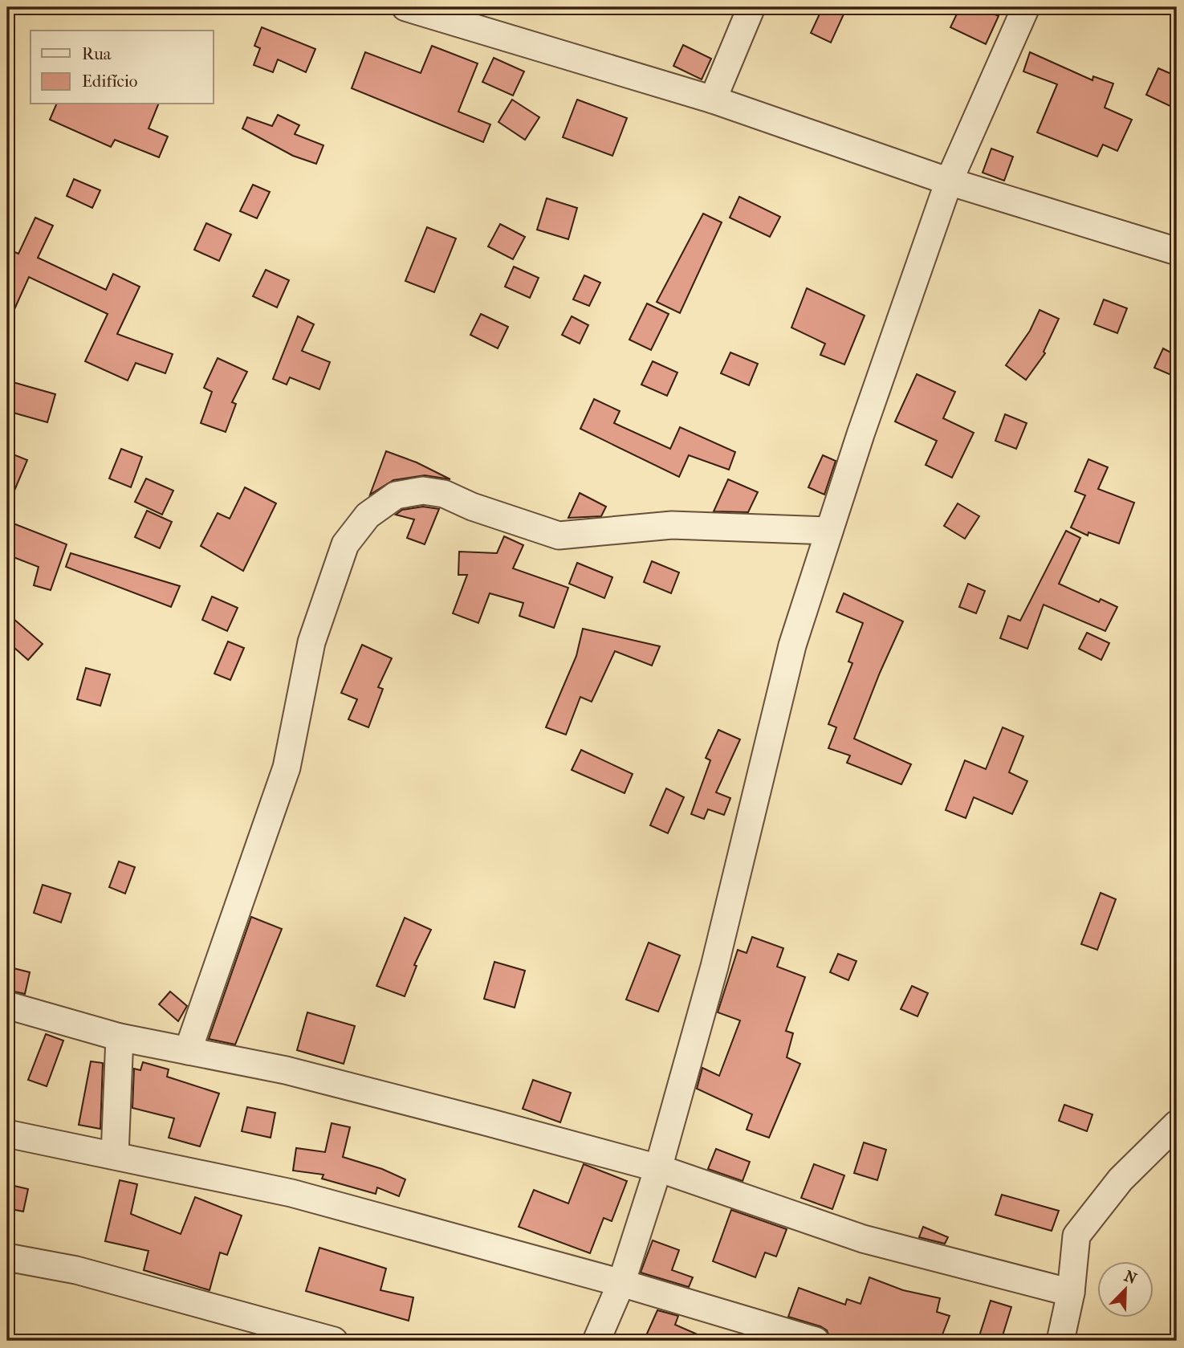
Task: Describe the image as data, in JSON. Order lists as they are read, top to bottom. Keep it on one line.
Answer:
{"legend":["Rua","Edifício"],"north":"top right"}
